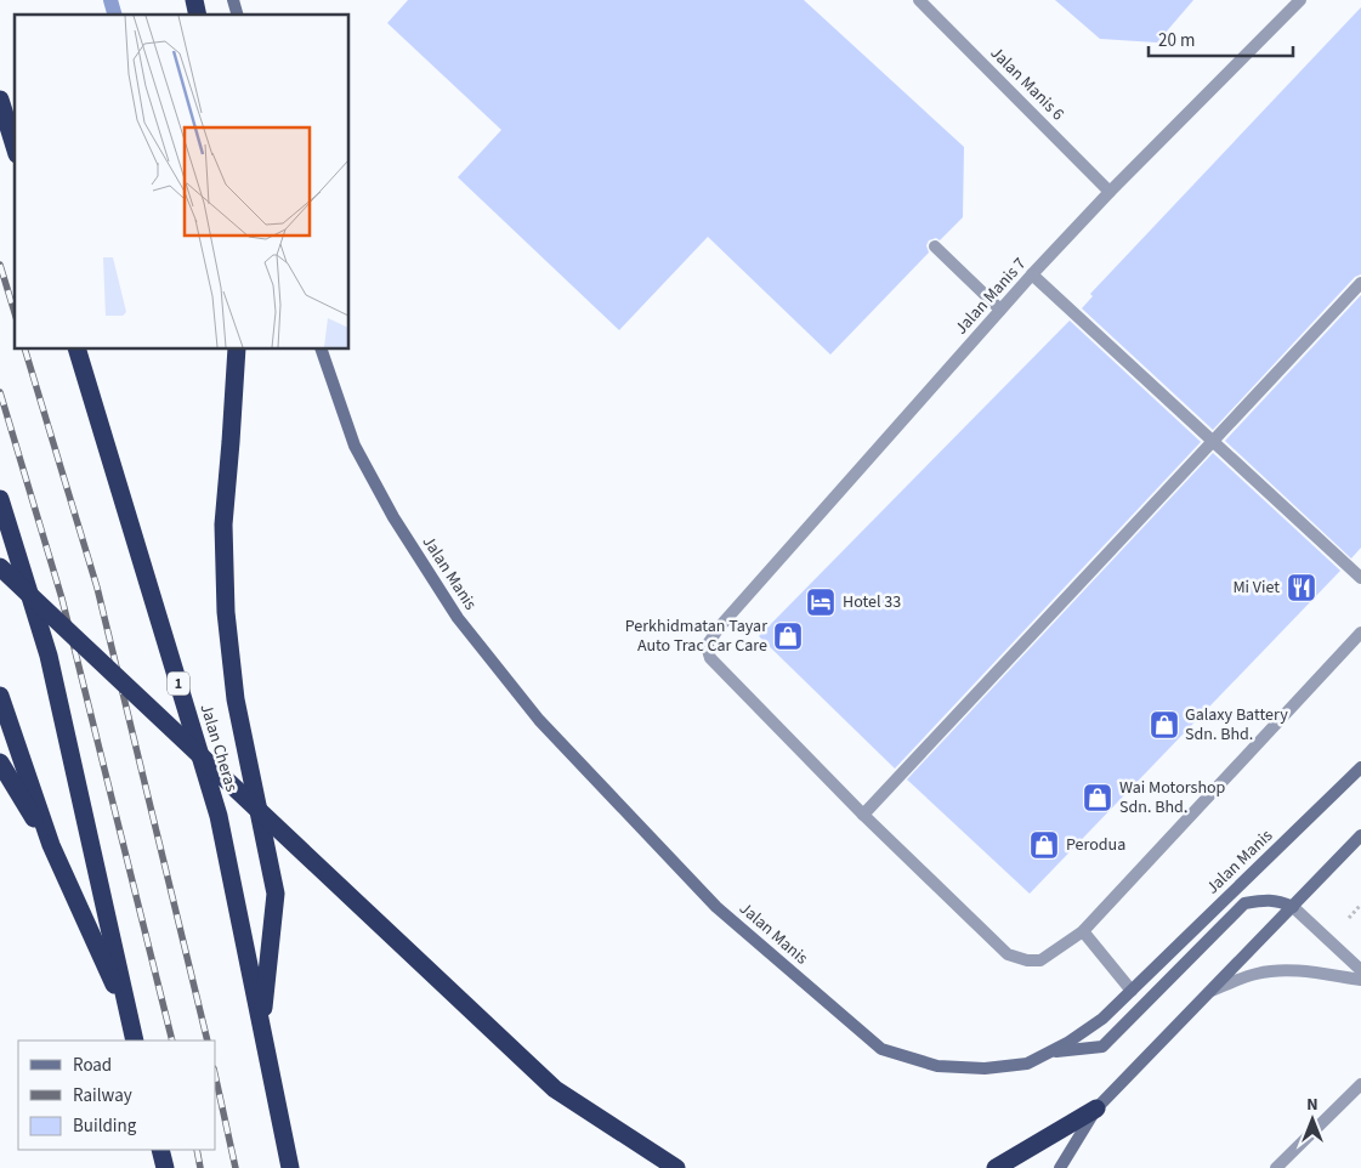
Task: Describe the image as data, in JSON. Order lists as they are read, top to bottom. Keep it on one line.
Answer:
{"streets":{"highway":["1","Jalan Cheras"],"street":["Jalan Manis 6","Jalan Manis 7","Jalan Manis"]},"crossings":[["Jalan Manis 6","Jalan Manis 7"]],"places":{"restaurant":["Mi Viet"],"hotel":["Hotel 33"],"shop":["Perkhidmatan Tayar Auto Trac Car Care","Galaxy Battery Sdn. Bhd.","Wai Motorshop Sdn. Bhd.","Perodua"]},"legend":["Road","Railway","Building"],"scale_bar":"20 m","north":"top"}
